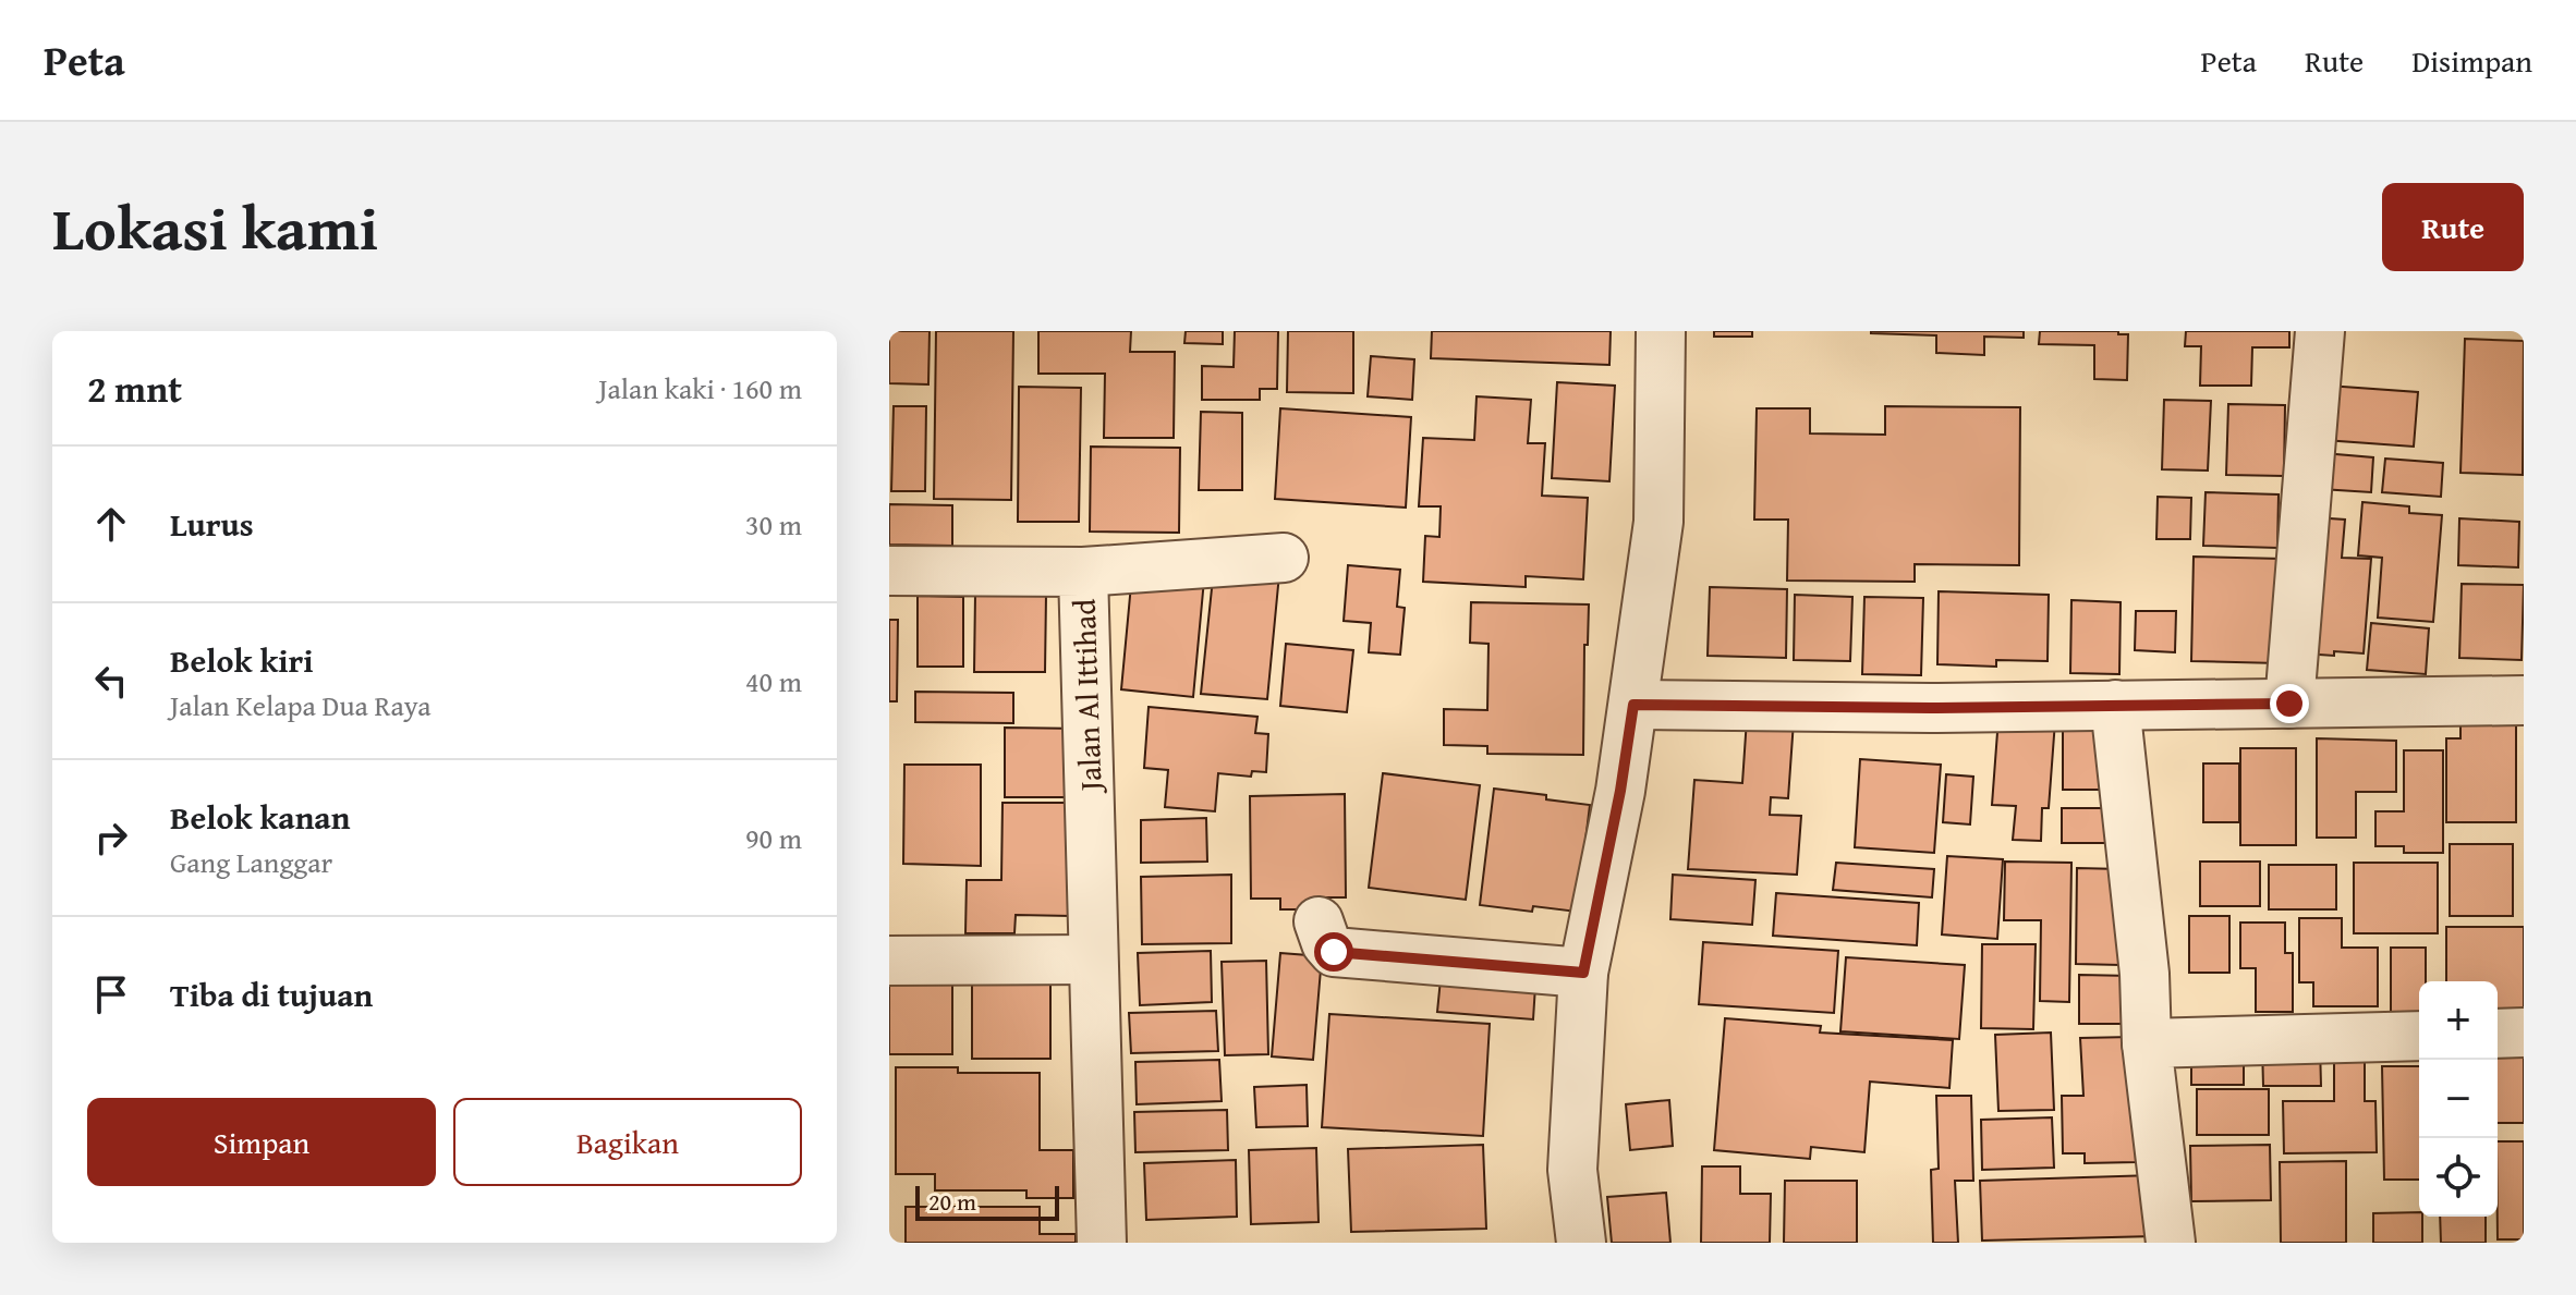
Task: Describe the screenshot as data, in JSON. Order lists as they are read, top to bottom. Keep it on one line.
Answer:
{"streets":{"street":["Jalan Al Ittihad"]},"scale_bar":"20 m","page":{"header":"Peta","nav":["Peta","Rute","Disimpan"],"title":"Lokasi kami","buttons":["Rute",["Simpan","Bagikan"]],"heading":["2 mnt","Jalan kaki · 160 m"],"list":[["Lurus","30 m"],["Belok kiri","Jalan Kelapa Dua Raya","40 m"],["Belok kanan","Gang Langgar","90 m"],"Tiba di tujuan"],"map_buttons":["+","−"],"scale":"20 m"}}
